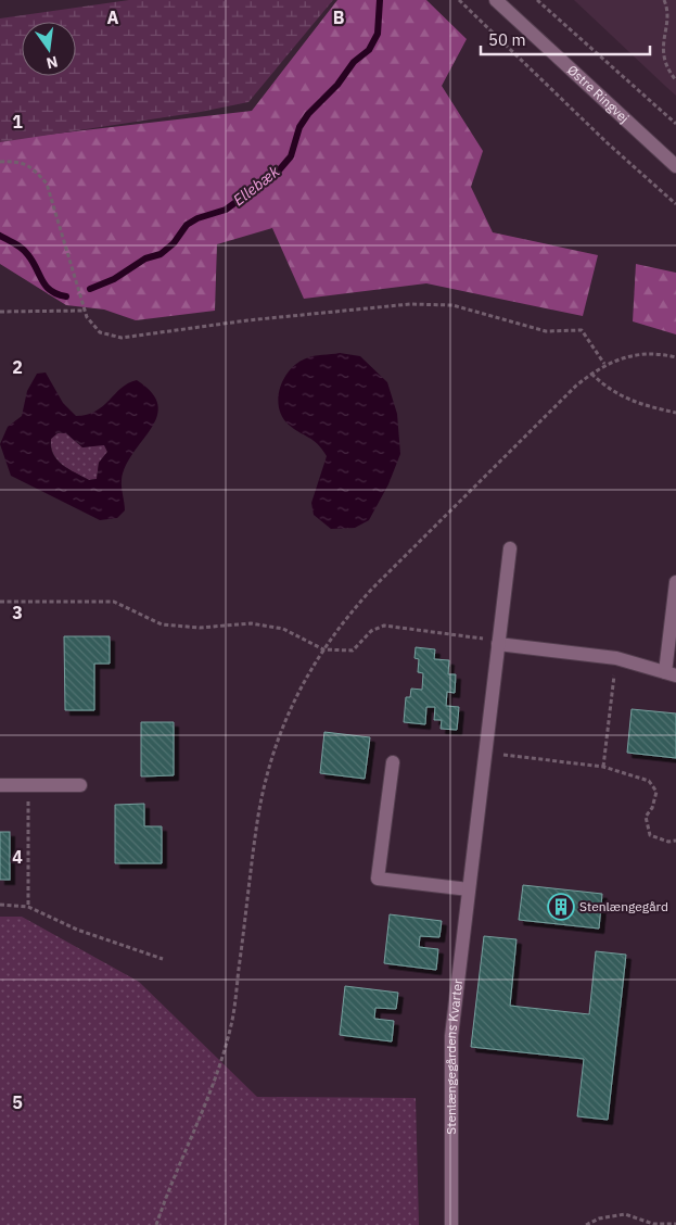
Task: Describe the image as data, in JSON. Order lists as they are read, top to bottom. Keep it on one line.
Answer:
{"streets":{"street":["Østre Ringvej","Stenlængegårdens Kvarter"]},"water":["Ellebæk"],"places":{"building":["Stenlængegård"]},"scale_bar":"50 m","north":"bottom","grid":{"columns":["A","B"],"rows":["1","2","3","4","5"]}}
